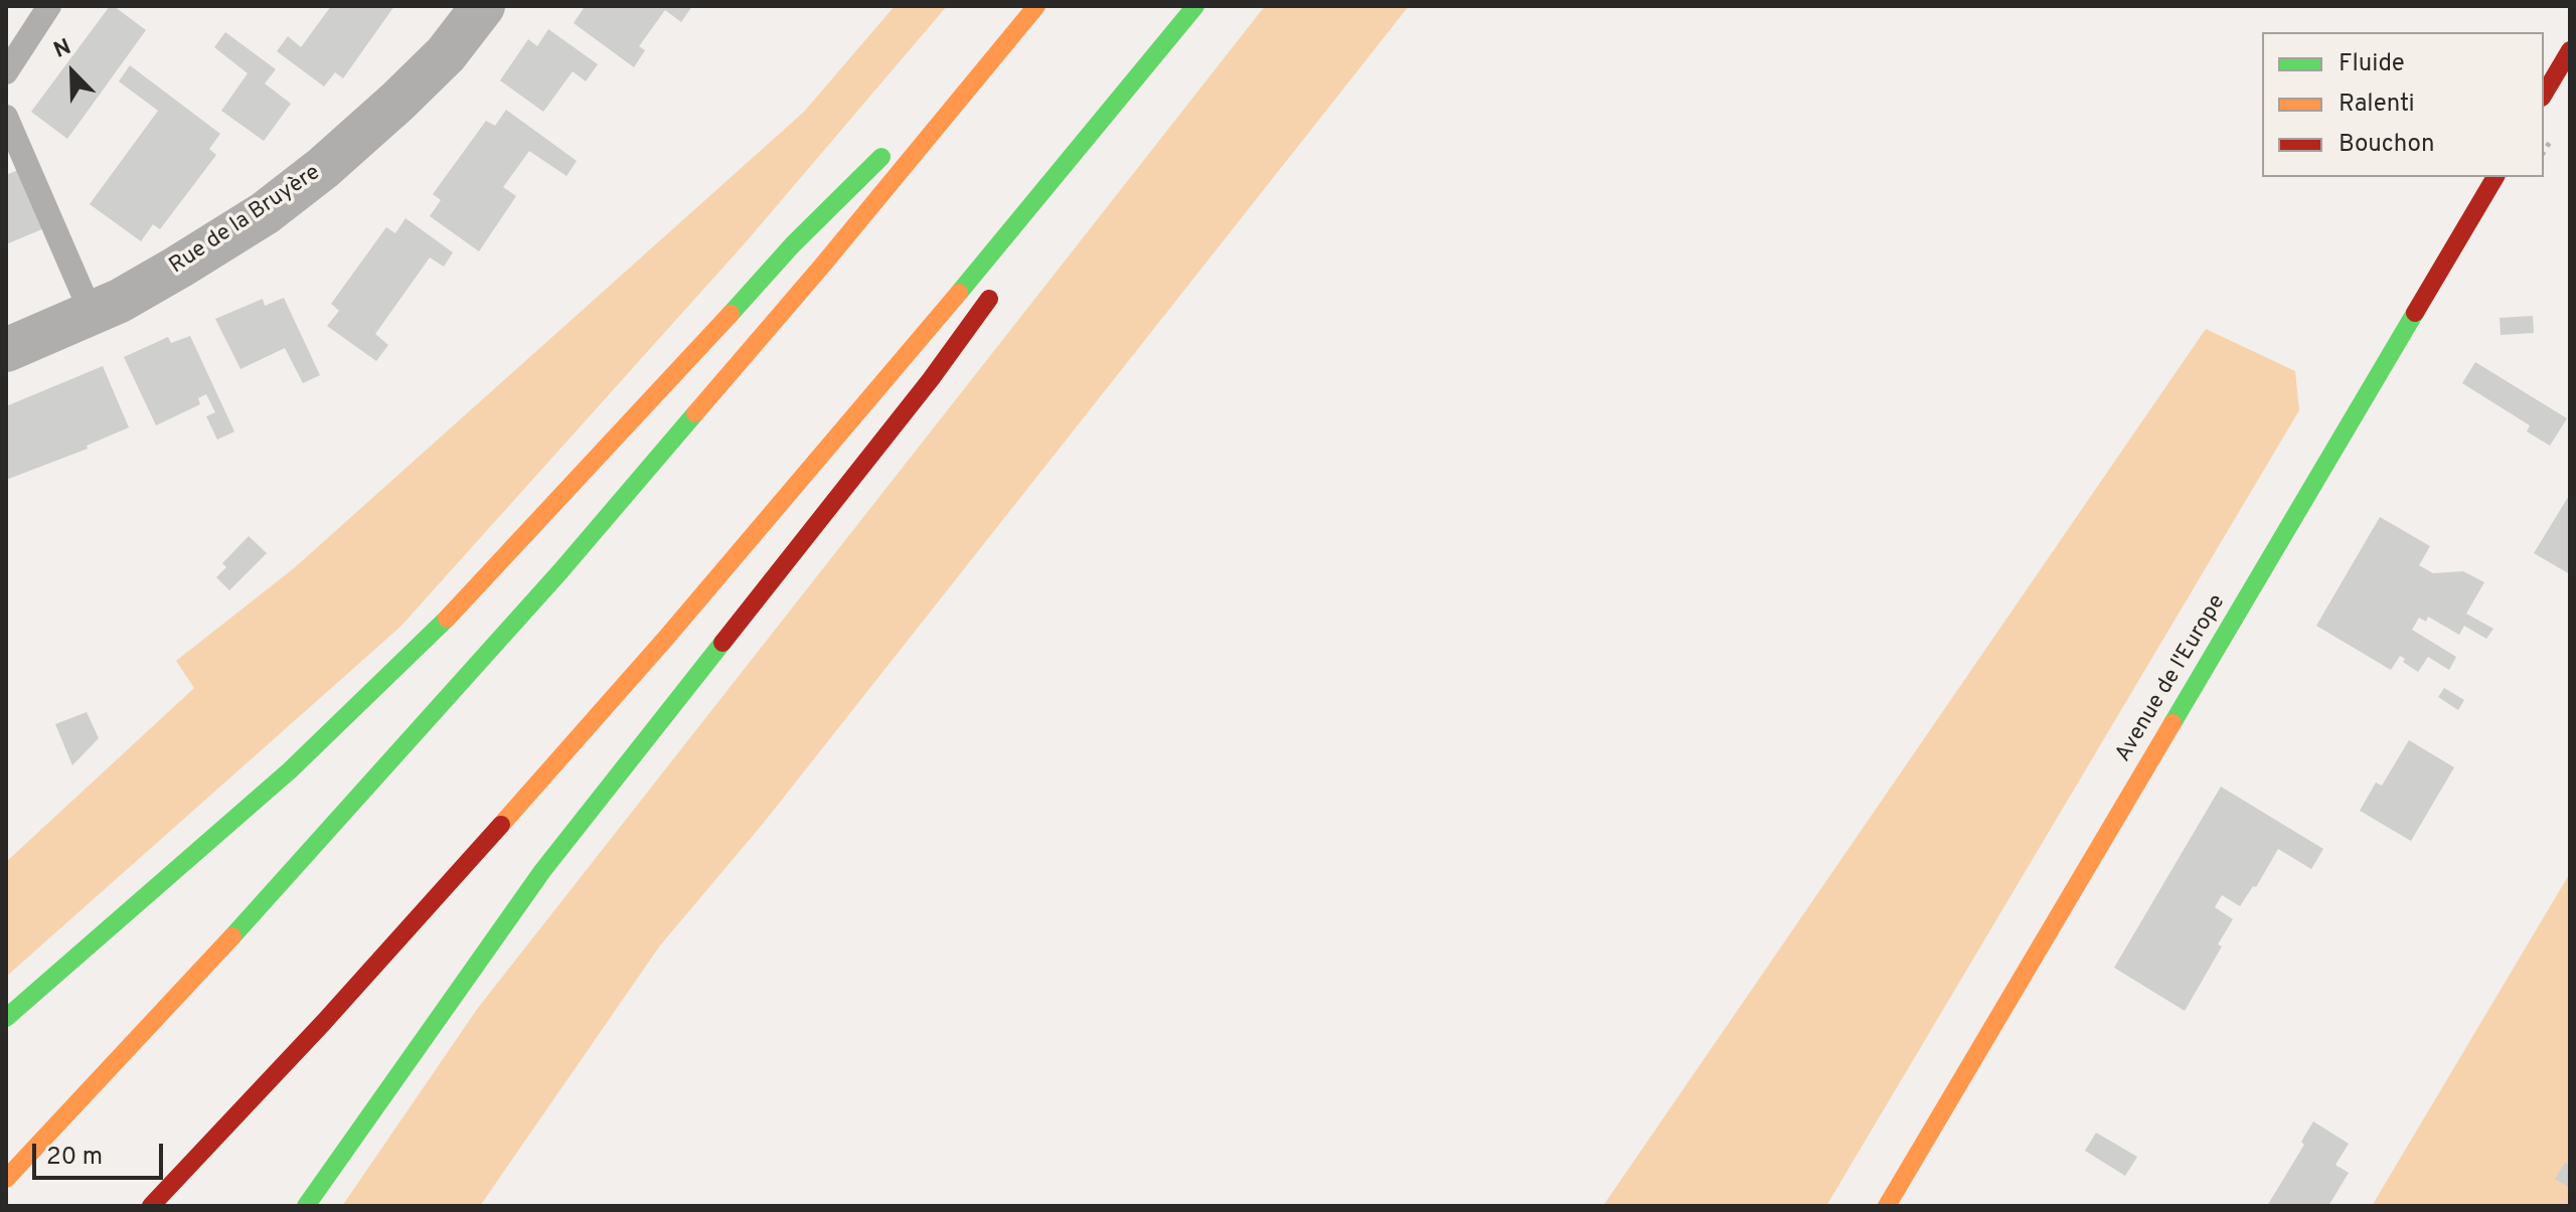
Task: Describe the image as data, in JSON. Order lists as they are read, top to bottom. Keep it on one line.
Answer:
{"streets":{"main road":["Avenue de l'Europe"],"street":["Rue de la Bruyère"]},"legend":["Fluide","Ralenti","Bouchon"],"scale_bar":"20 m","north":"top left"}
